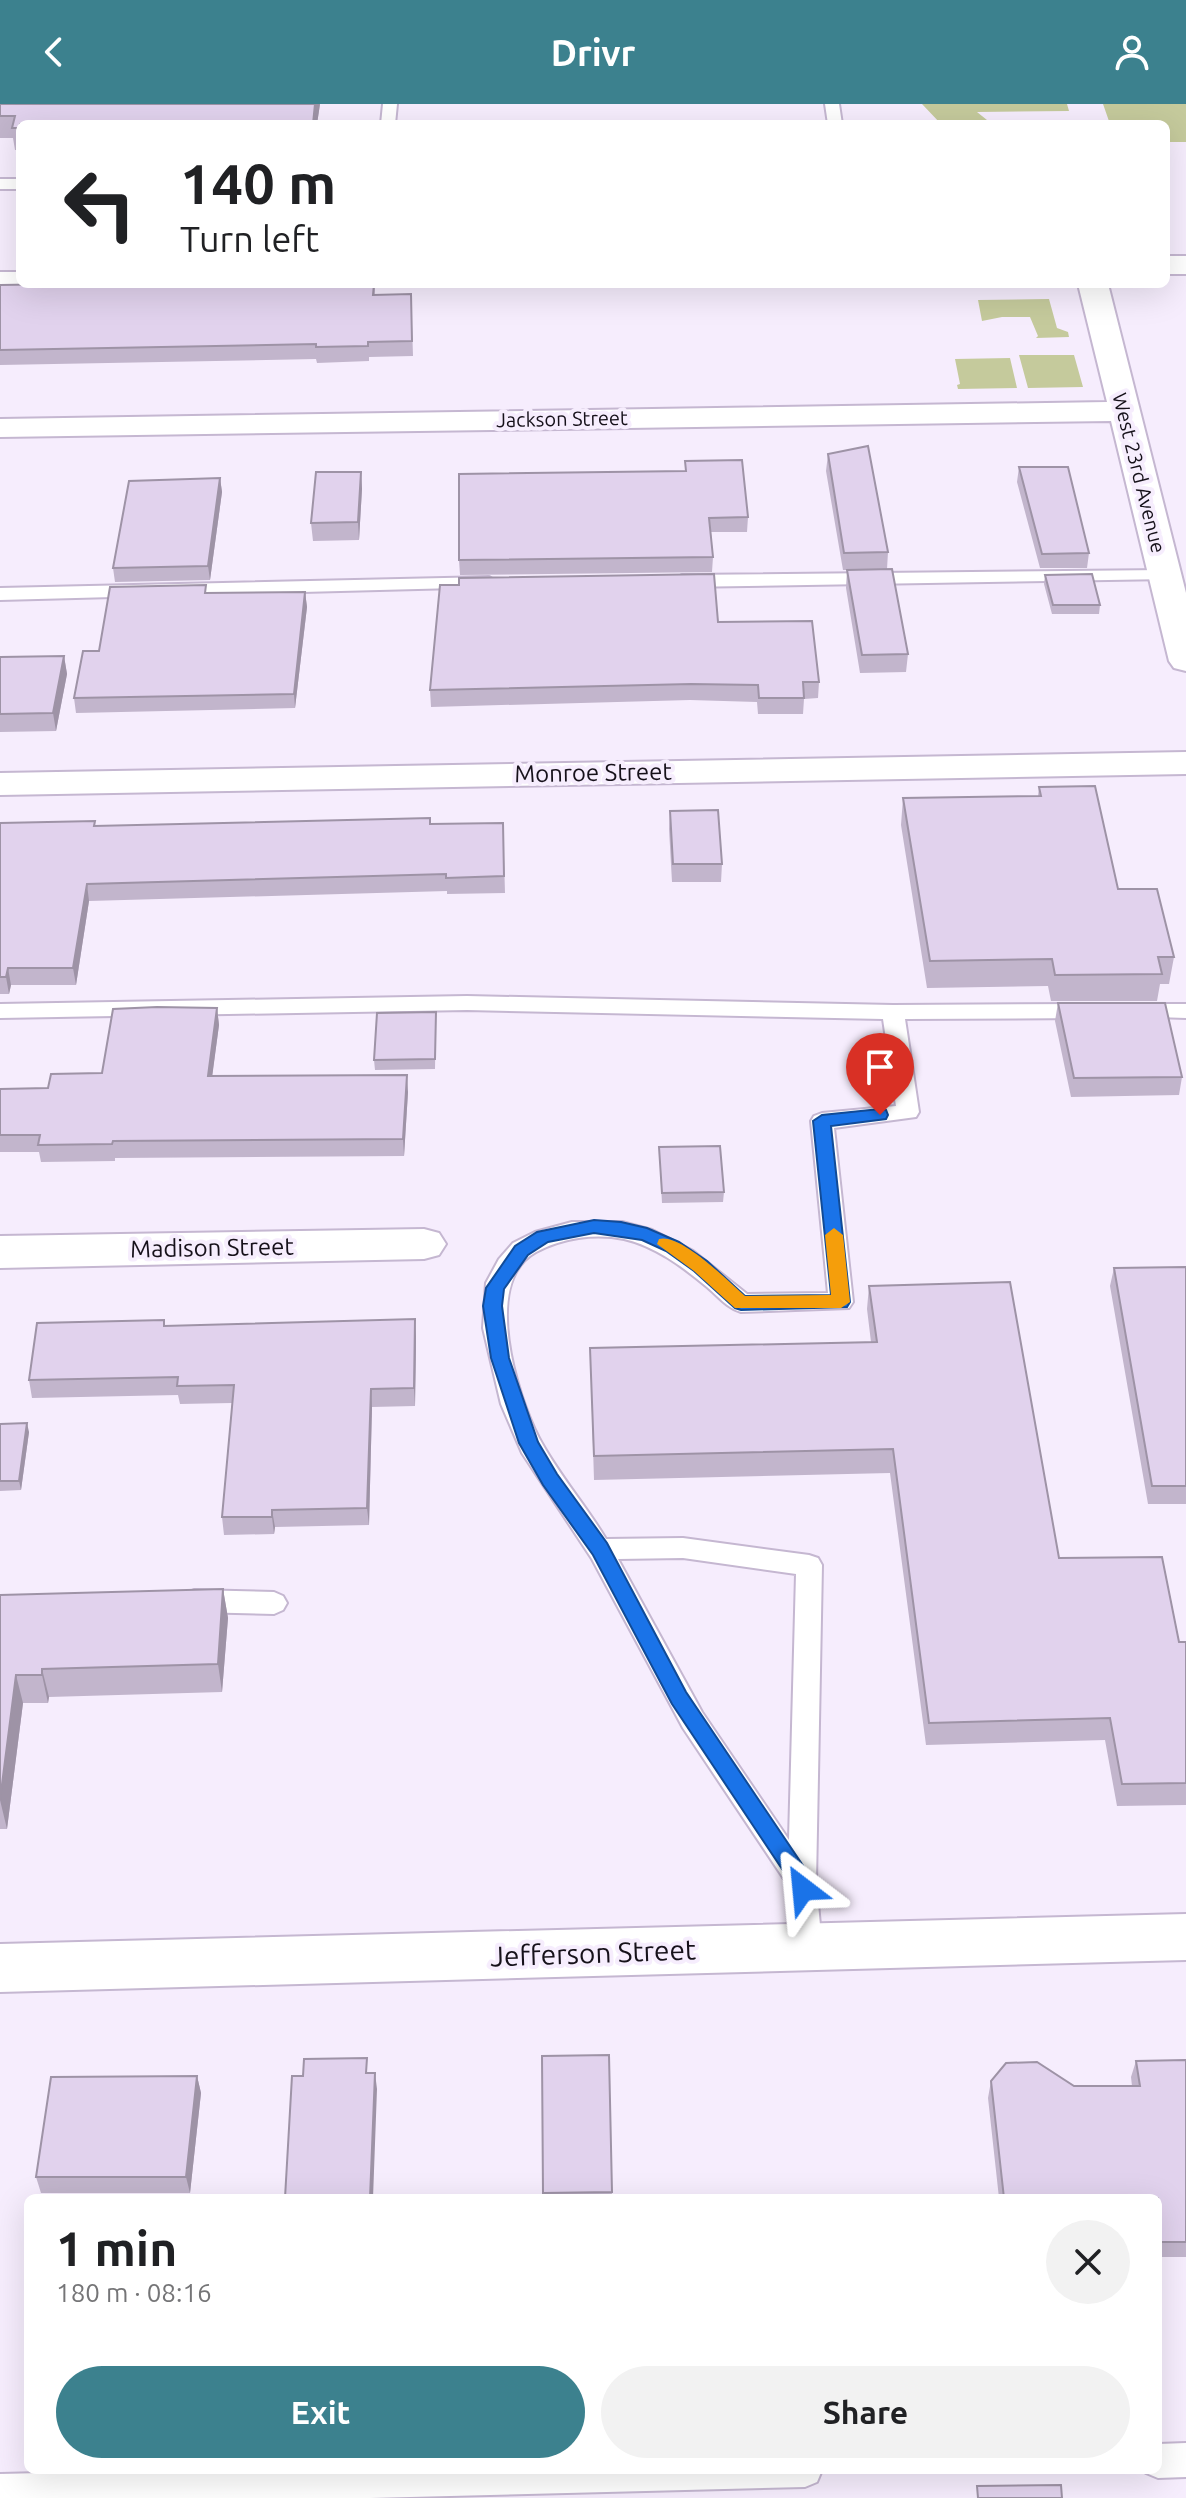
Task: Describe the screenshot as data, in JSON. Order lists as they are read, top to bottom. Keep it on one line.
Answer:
{"streets":{"street":["Jackson Street","West 23rd Avenue","Monroe Street","Madison Street","Jefferson Street"]},"crossings":[["Jackson Street","West 23rd Avenue"]],"page":{"header":"Drivr","turn":["140 m","Turn left"],"heading":["1 min","180 m · 08:16"],"buttons":["Exit","Share"]}}
